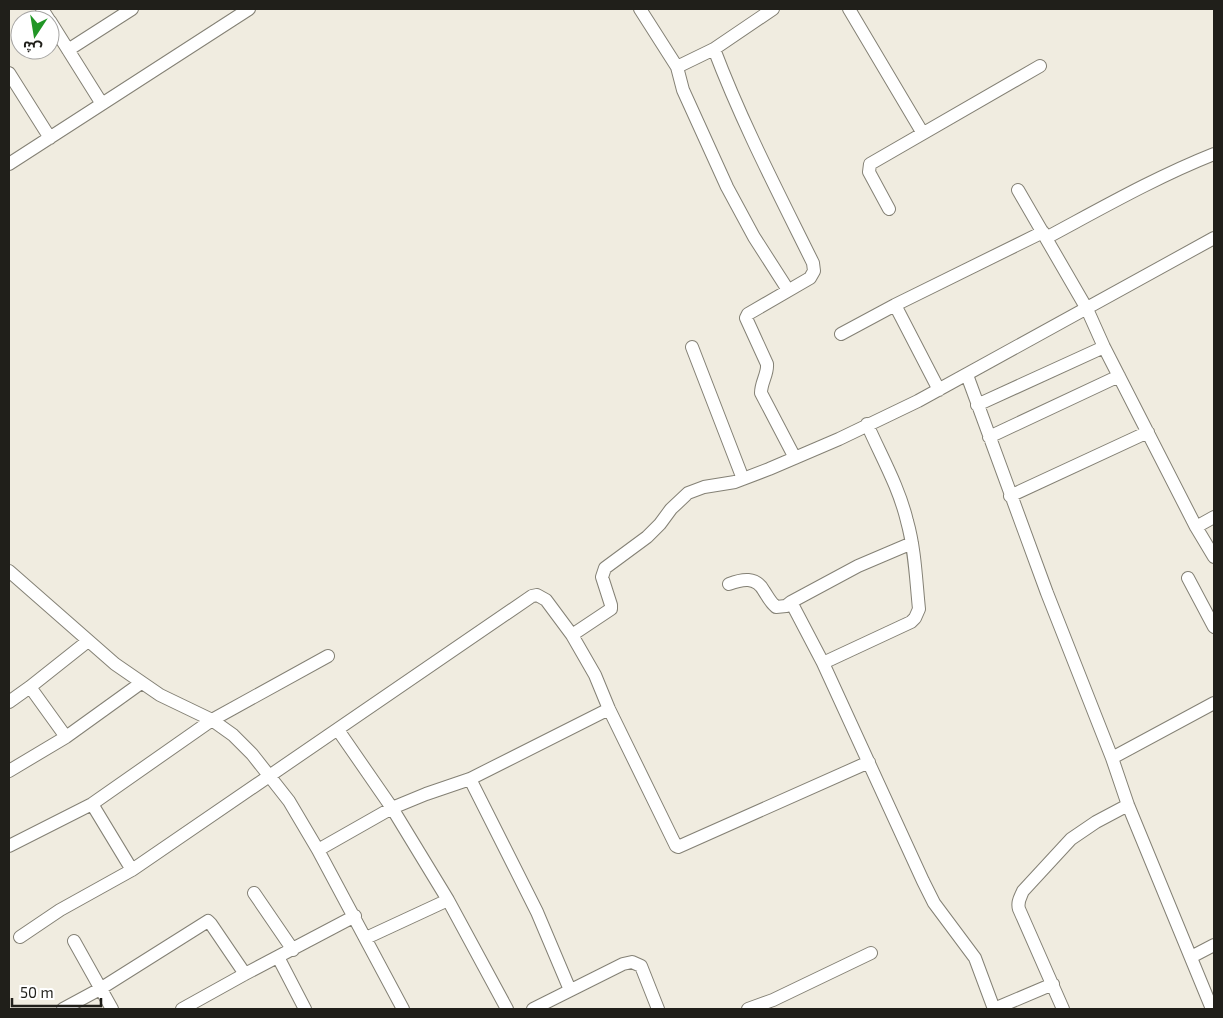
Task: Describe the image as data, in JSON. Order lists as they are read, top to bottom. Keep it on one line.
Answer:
{"scale_bar":"50 m","north":"bottom"}
